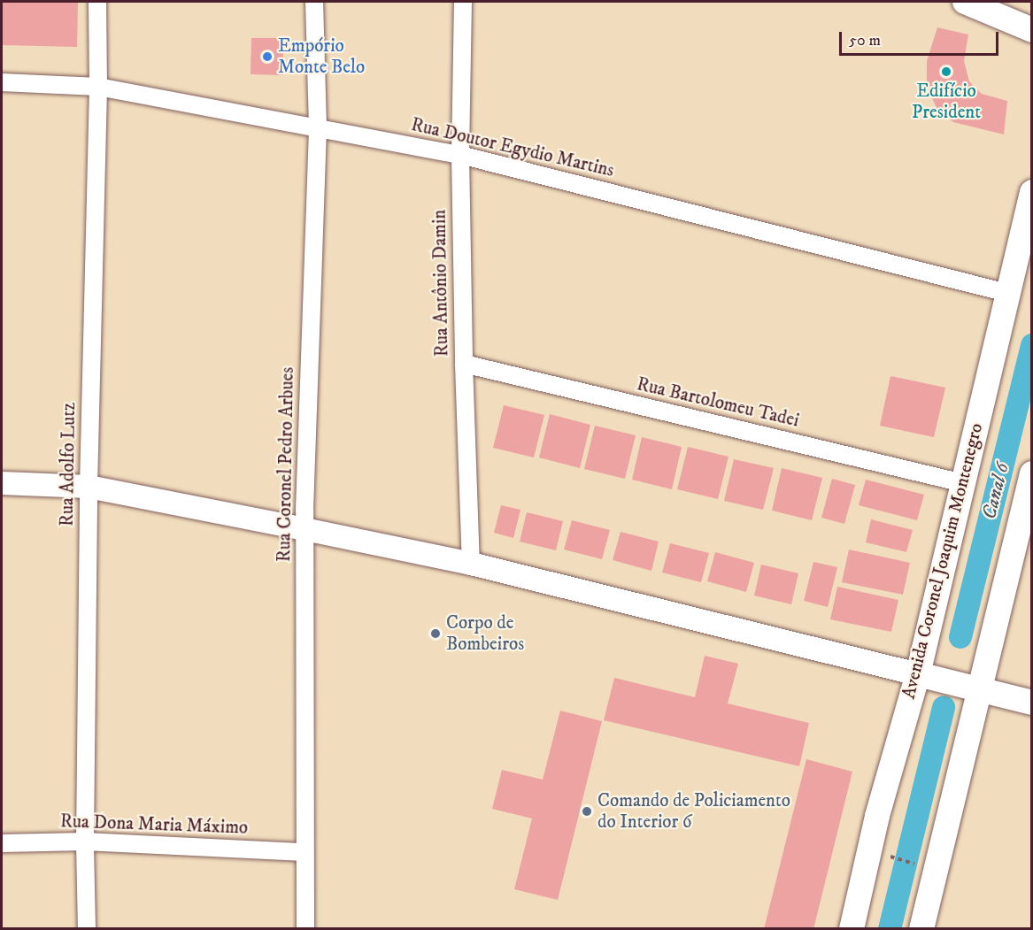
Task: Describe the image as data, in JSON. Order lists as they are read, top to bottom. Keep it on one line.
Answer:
{"streets":{"main road":["Avenida Coronel Joaquim Montenegro"],"street":["Rua Doutor Egydio Martins","Rua Antônio Damin","Rua Bartolomeu Tadei","Rua Adolfo Lutz","Rua Coronel Pedro Arbues","Rua Dona Maria Máximo"]},"crossings":[["Rua Doutor Egydio Martins","Rua Antônio Damin"],["Rua Doutor Egydio Martins","Rua Adolfo Lutz"],["Rua Doutor Egydio Martins","Rua Coronel Pedro Arbues"],["Rua Doutor Egydio Martins","Avenida Coronel Joaquim Montenegro"],["Rua Antônio Damin","Rua Bartolomeu Tadei"],["Rua Bartolomeu Tadei","Avenida Coronel Joaquim Montenegro"],["Rua Adolfo Lutz","Rua Dona Maria Máximo"],["Rua Coronel Pedro Arbues","Rua Dona Maria Máximo"]],"water":["Canal 6"],"places":["Empório Monte Belo","Edifício President","Corpo de Bombeiros","Comando de Policiamento do Interior 6"],"scale_bar":"50 m"}
